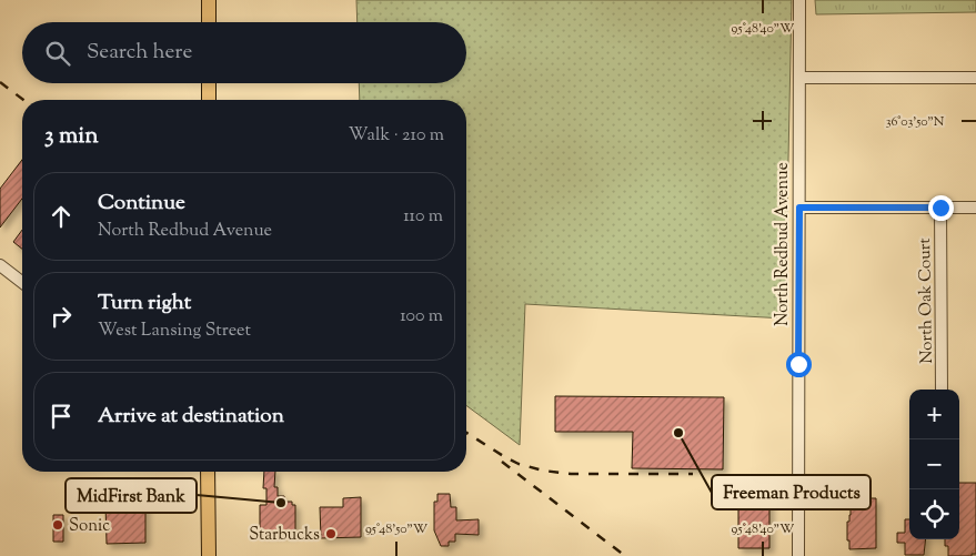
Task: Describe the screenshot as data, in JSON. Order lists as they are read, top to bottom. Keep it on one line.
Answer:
{"streets":{"street":["North Redbud Avenue","North Oak Court"]},"places":["Freeman Products","MidFirst Bank","Sonic","Starbucks"],"page":{"search":"Search here","heading":["3 min","Walk · 210 m"],"list":[["Continue","North Redbud Avenue","110 m"],["Turn right","West Lansing Street","100 m"],"Arrive at destination"],"map_buttons":["+","−"]},"coordinates":["95°48'40\"W","36°03'50\"N","95°48'50\"W"]}
